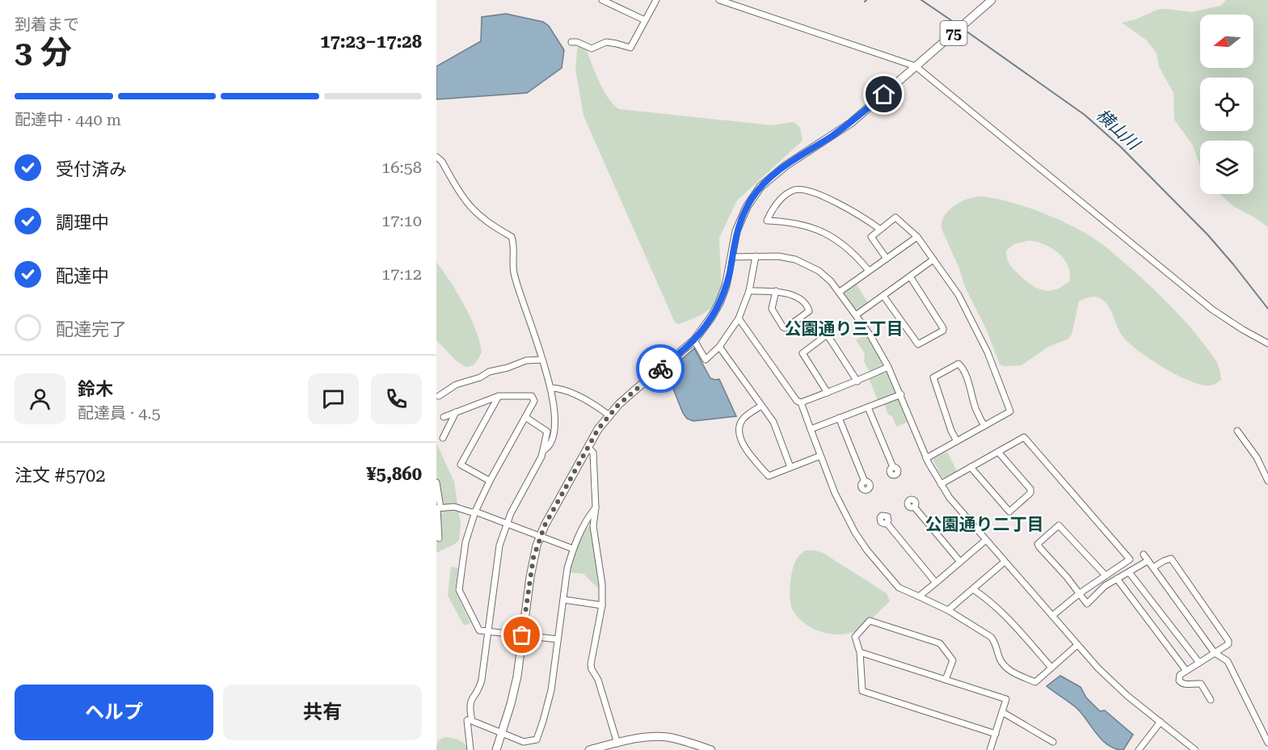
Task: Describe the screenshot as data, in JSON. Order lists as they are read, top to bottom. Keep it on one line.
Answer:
{"streets":{"main road":["75"]},"districts":["公園通り三丁目","公園通り二丁目"],"water":["横山川"],"north":"left","page":{"heading":["3 分","到着まで","17:23–17:28"],"panel":["鈴木","配達員 · 4.5","注文 #5702","¥5,860"],"bar":"配達中 · 440 m","list":[["受付済み","16:58"],["調理中","17:10"],["配達中","17:12"],"配達完了"],"buttons":["ヘルプ","共有"]}}
